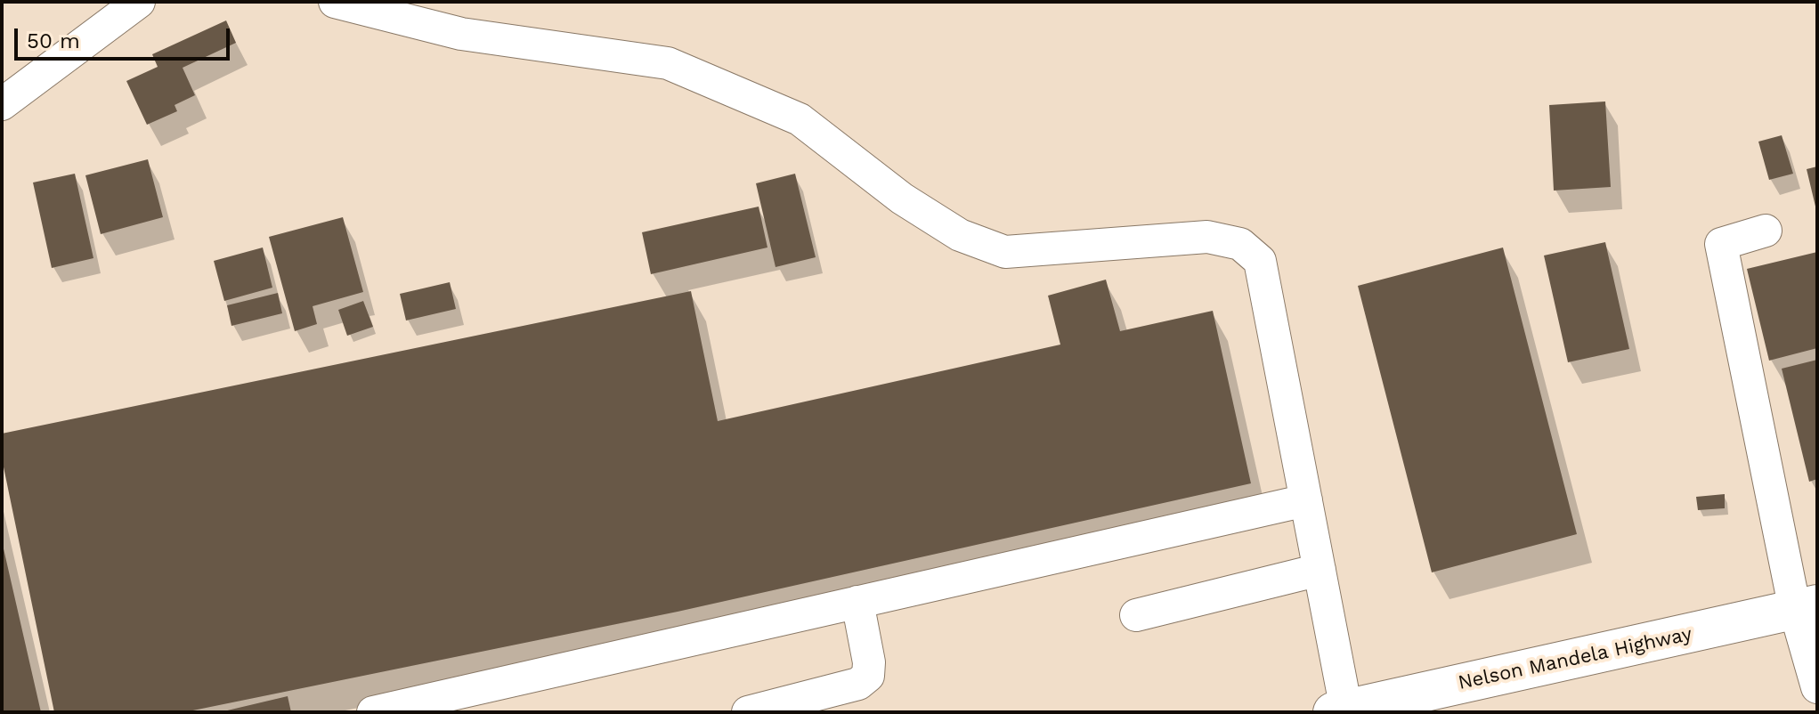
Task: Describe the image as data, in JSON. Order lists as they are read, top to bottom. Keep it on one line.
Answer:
{"streets":{"highway":["Nelson Mandela Highway"]},"scale_bar":"50 m"}
